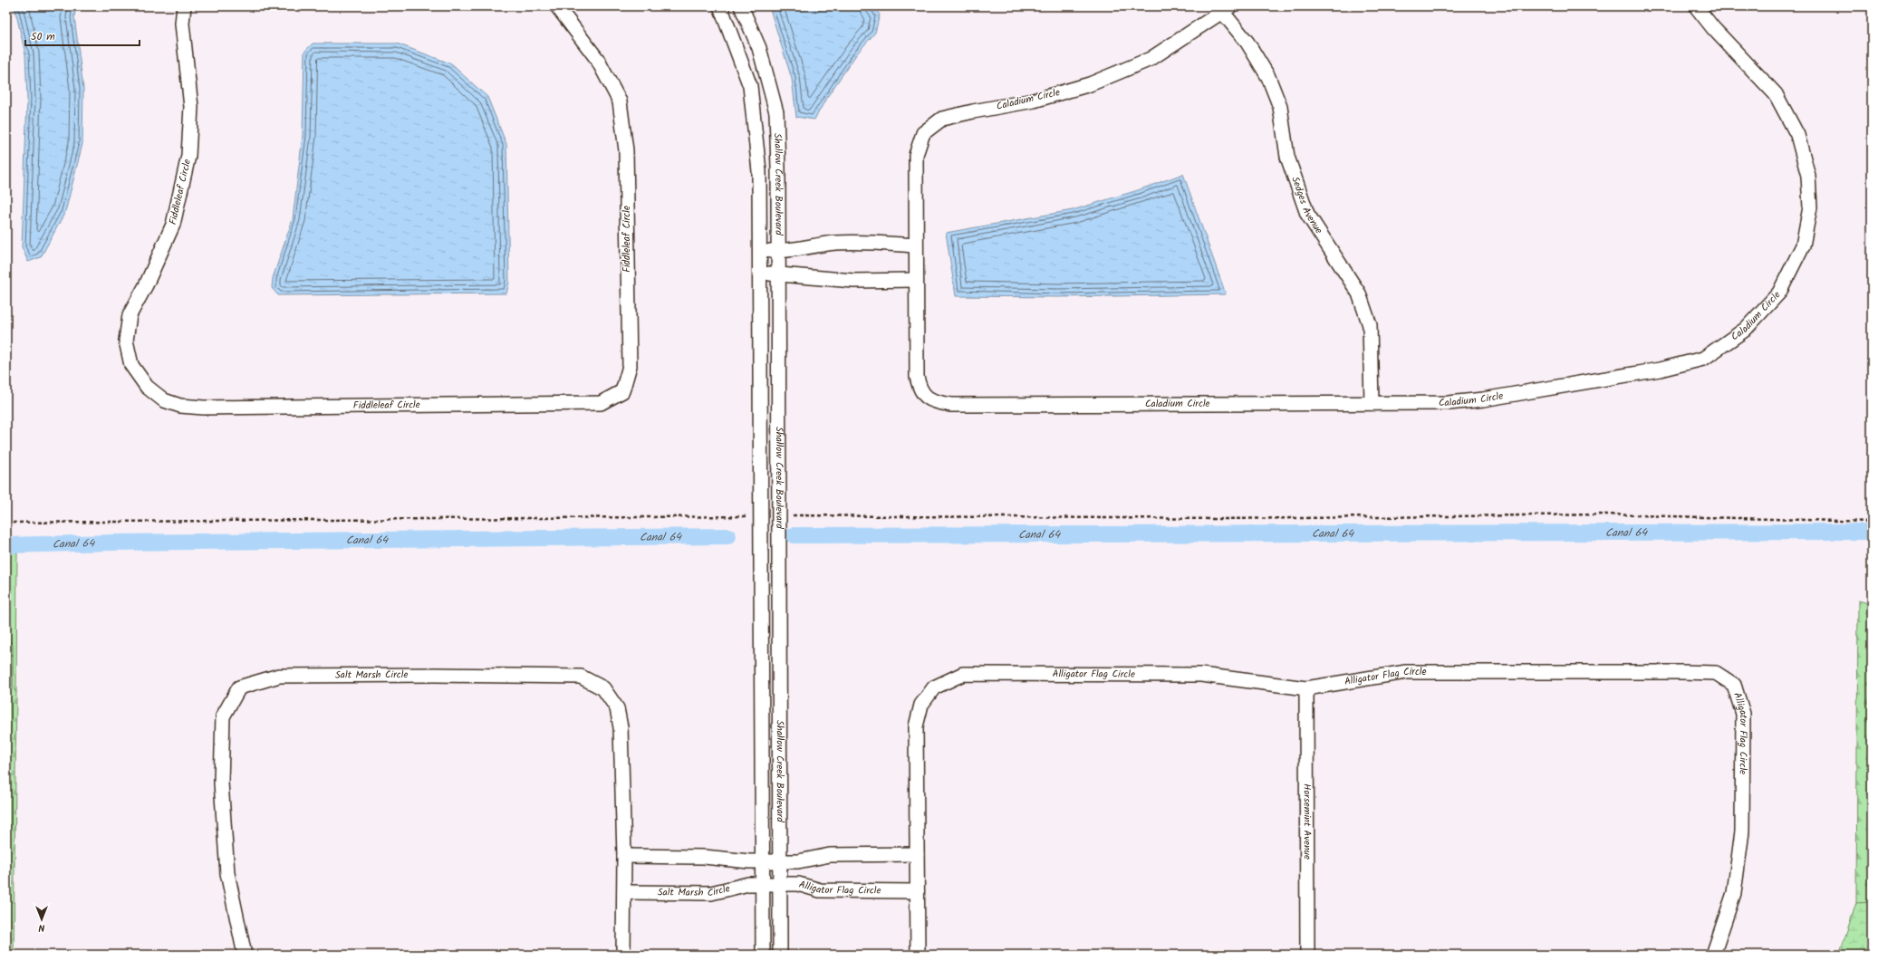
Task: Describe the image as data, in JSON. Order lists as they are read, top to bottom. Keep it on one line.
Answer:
{"streets":{"street":["Caladium Circle","Shallow Creek Boulevard","Fiddleleaf Circle","Sedges Avenue","Alligator Flag Circle","Salt Marsh Circle","Horsemint Avenue"]},"crossings":[["Caladium Circle","Sedges Avenue"],["Shallow Creek Boulevard","Alligator Flag Circle"],["Shallow Creek Boulevard","Salt Marsh Circle"],["Alligator Flag Circle","Salt Marsh Circle"],["Alligator Flag Circle","Horsemint Avenue"]],"water":["Canal 64"],"scale_bar":"50 m","north":"bottom"}
